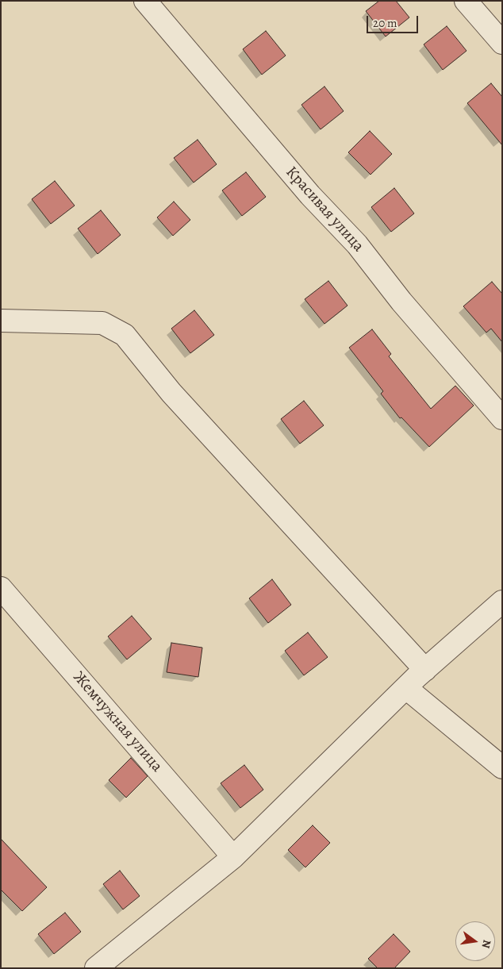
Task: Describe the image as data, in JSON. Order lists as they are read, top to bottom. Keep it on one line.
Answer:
{"streets":{"street":["Красивая улица","Жемчужная улица"]},"scale_bar":"20 m","north":"right"}
